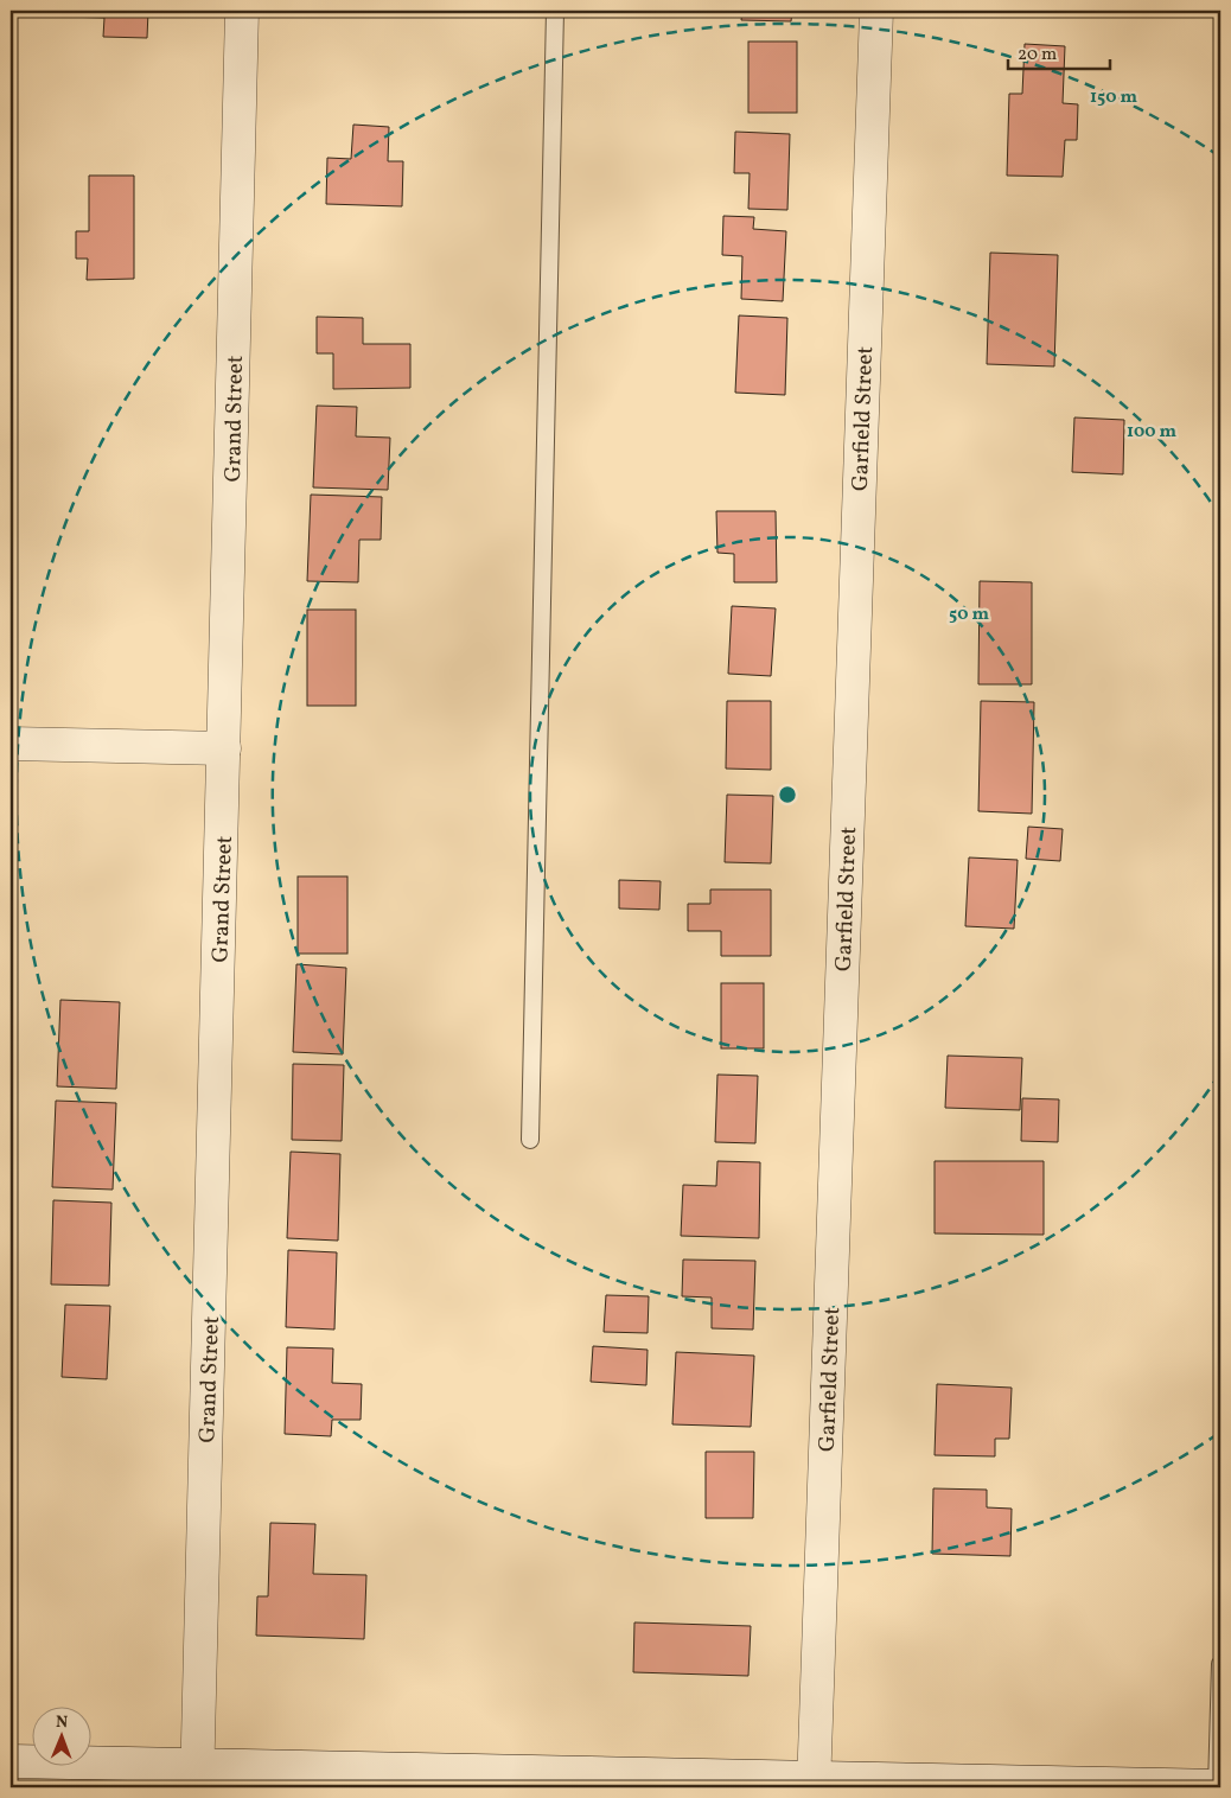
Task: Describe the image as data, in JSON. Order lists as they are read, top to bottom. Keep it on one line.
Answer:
{"streets":{"street":["Grand Street","Garfield Street"]},"scale_bar":"20 m","north":"top","rings":["150 m","100 m","50 m"]}
